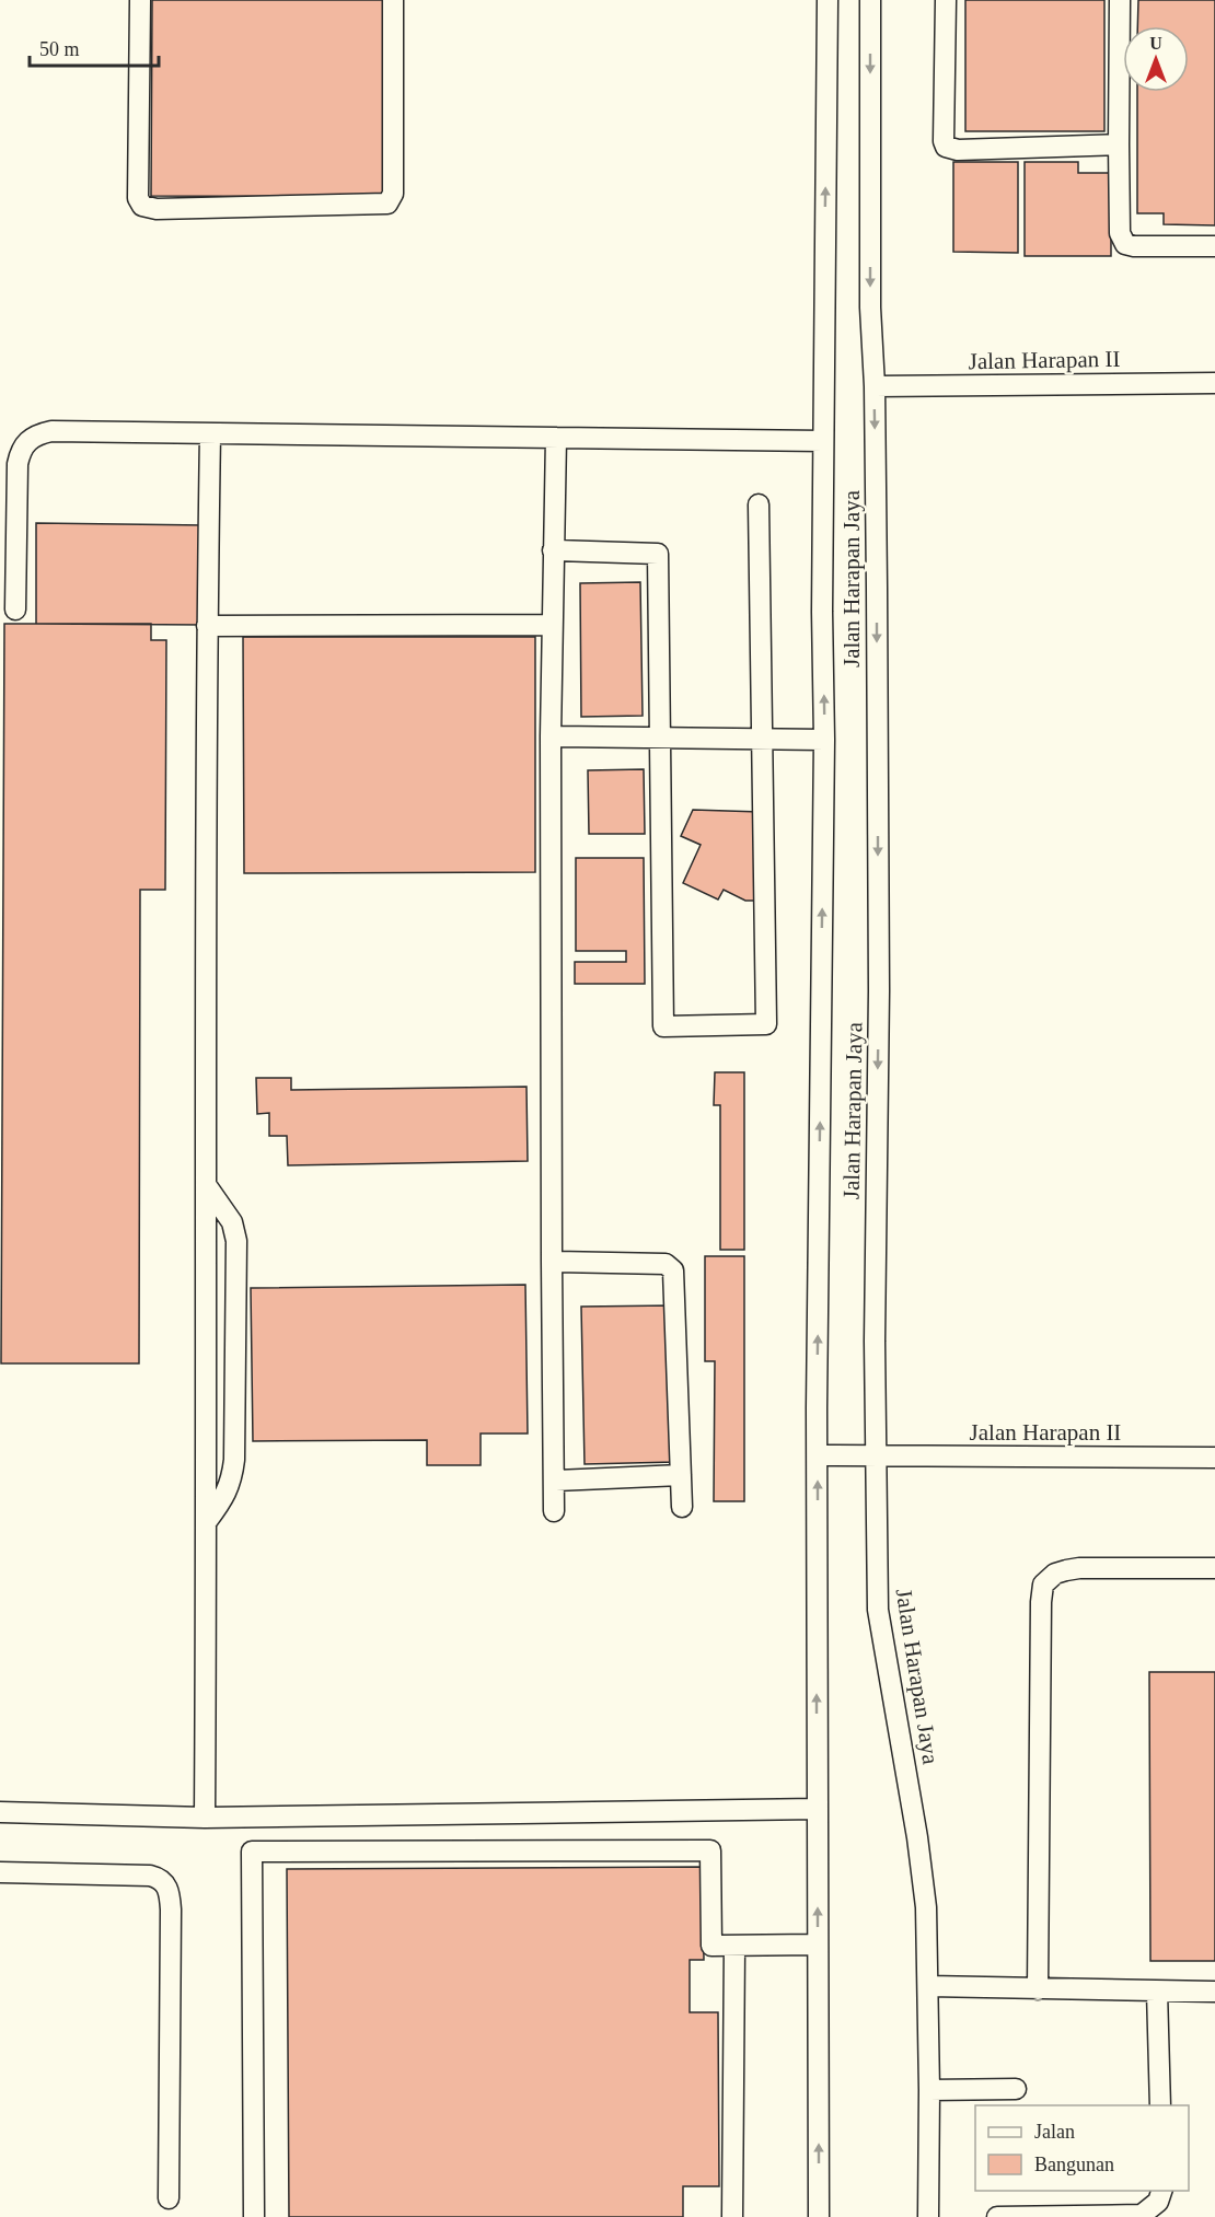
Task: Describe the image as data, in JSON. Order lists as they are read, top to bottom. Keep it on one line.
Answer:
{"streets":{"street":["Jalan Harapan II","Jalan Harapan Jaya"]},"crossings":[["Jalan Harapan II","Jalan Harapan Jaya"]],"legend":["Jalan","Bangunan"],"scale_bar":"50 m","north":"top"}
